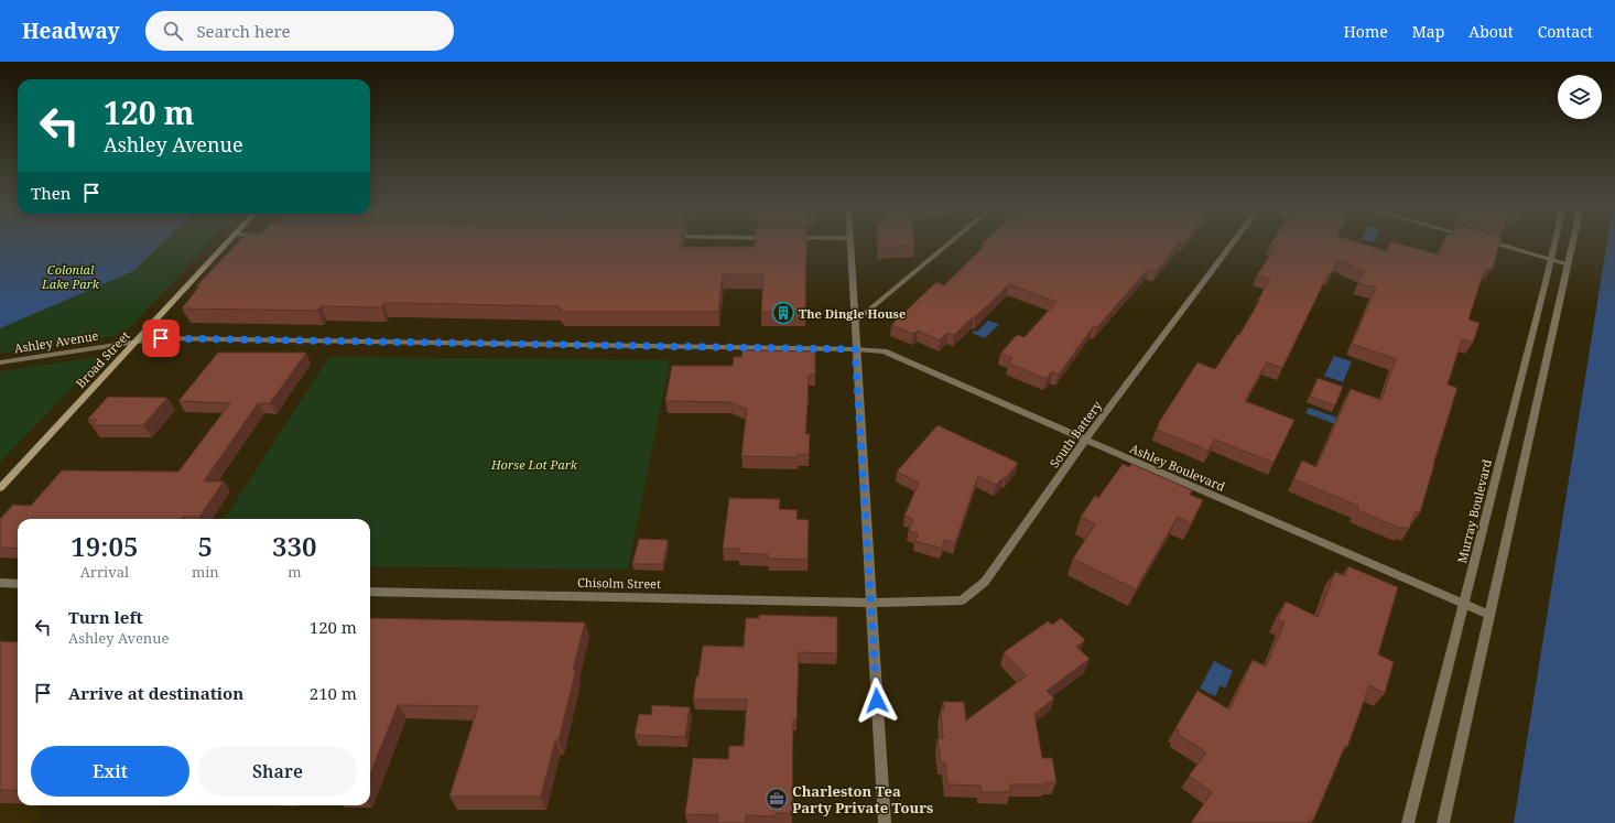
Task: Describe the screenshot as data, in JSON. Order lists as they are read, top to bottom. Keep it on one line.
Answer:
{"streets":{"main road":["Broad Street"],"street":["Ashley Avenue","South Battery","Ashley Boulevard","Murray Boulevard","Chisolm Street"]},"crossings":[["Ashley Avenue","Broad Street"],["Ashley Avenue","Ashley Boulevard"],["South Battery","Ashley Boulevard"],["South Battery","Chisolm Street"],["Ashley Boulevard","Murray Boulevard"]],"parks":["Colonial Lake Park","Horse Lot Park"],"places":{"building":["The Dingle House"],"office":["Charleston Tea Party Private Tours"]},"page":{"header":"Headway","search":"Search here","nav":["Home","Map","About","Contact"],"turn":["120 m","Ashley Avenue"],"then":"Then","eta":["19:05","Arrival","5","min","330","m"],"list":[{"name":"Turn left","note":"Ashley Avenue","value":"120 m"},{"name":"Arrive at destination","value":"210 m"}],"buttons":["Exit","Share"]}}
